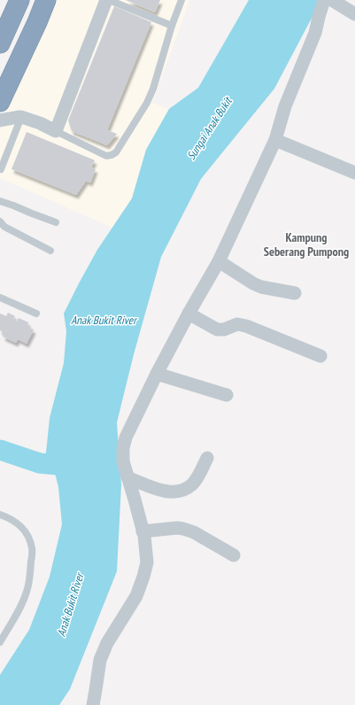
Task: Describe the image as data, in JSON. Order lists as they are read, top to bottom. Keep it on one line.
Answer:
{"districts":["Kampung Seberang Pumpong"],"water":["Sungai Anak Bukit","Anak Bukit River"]}
